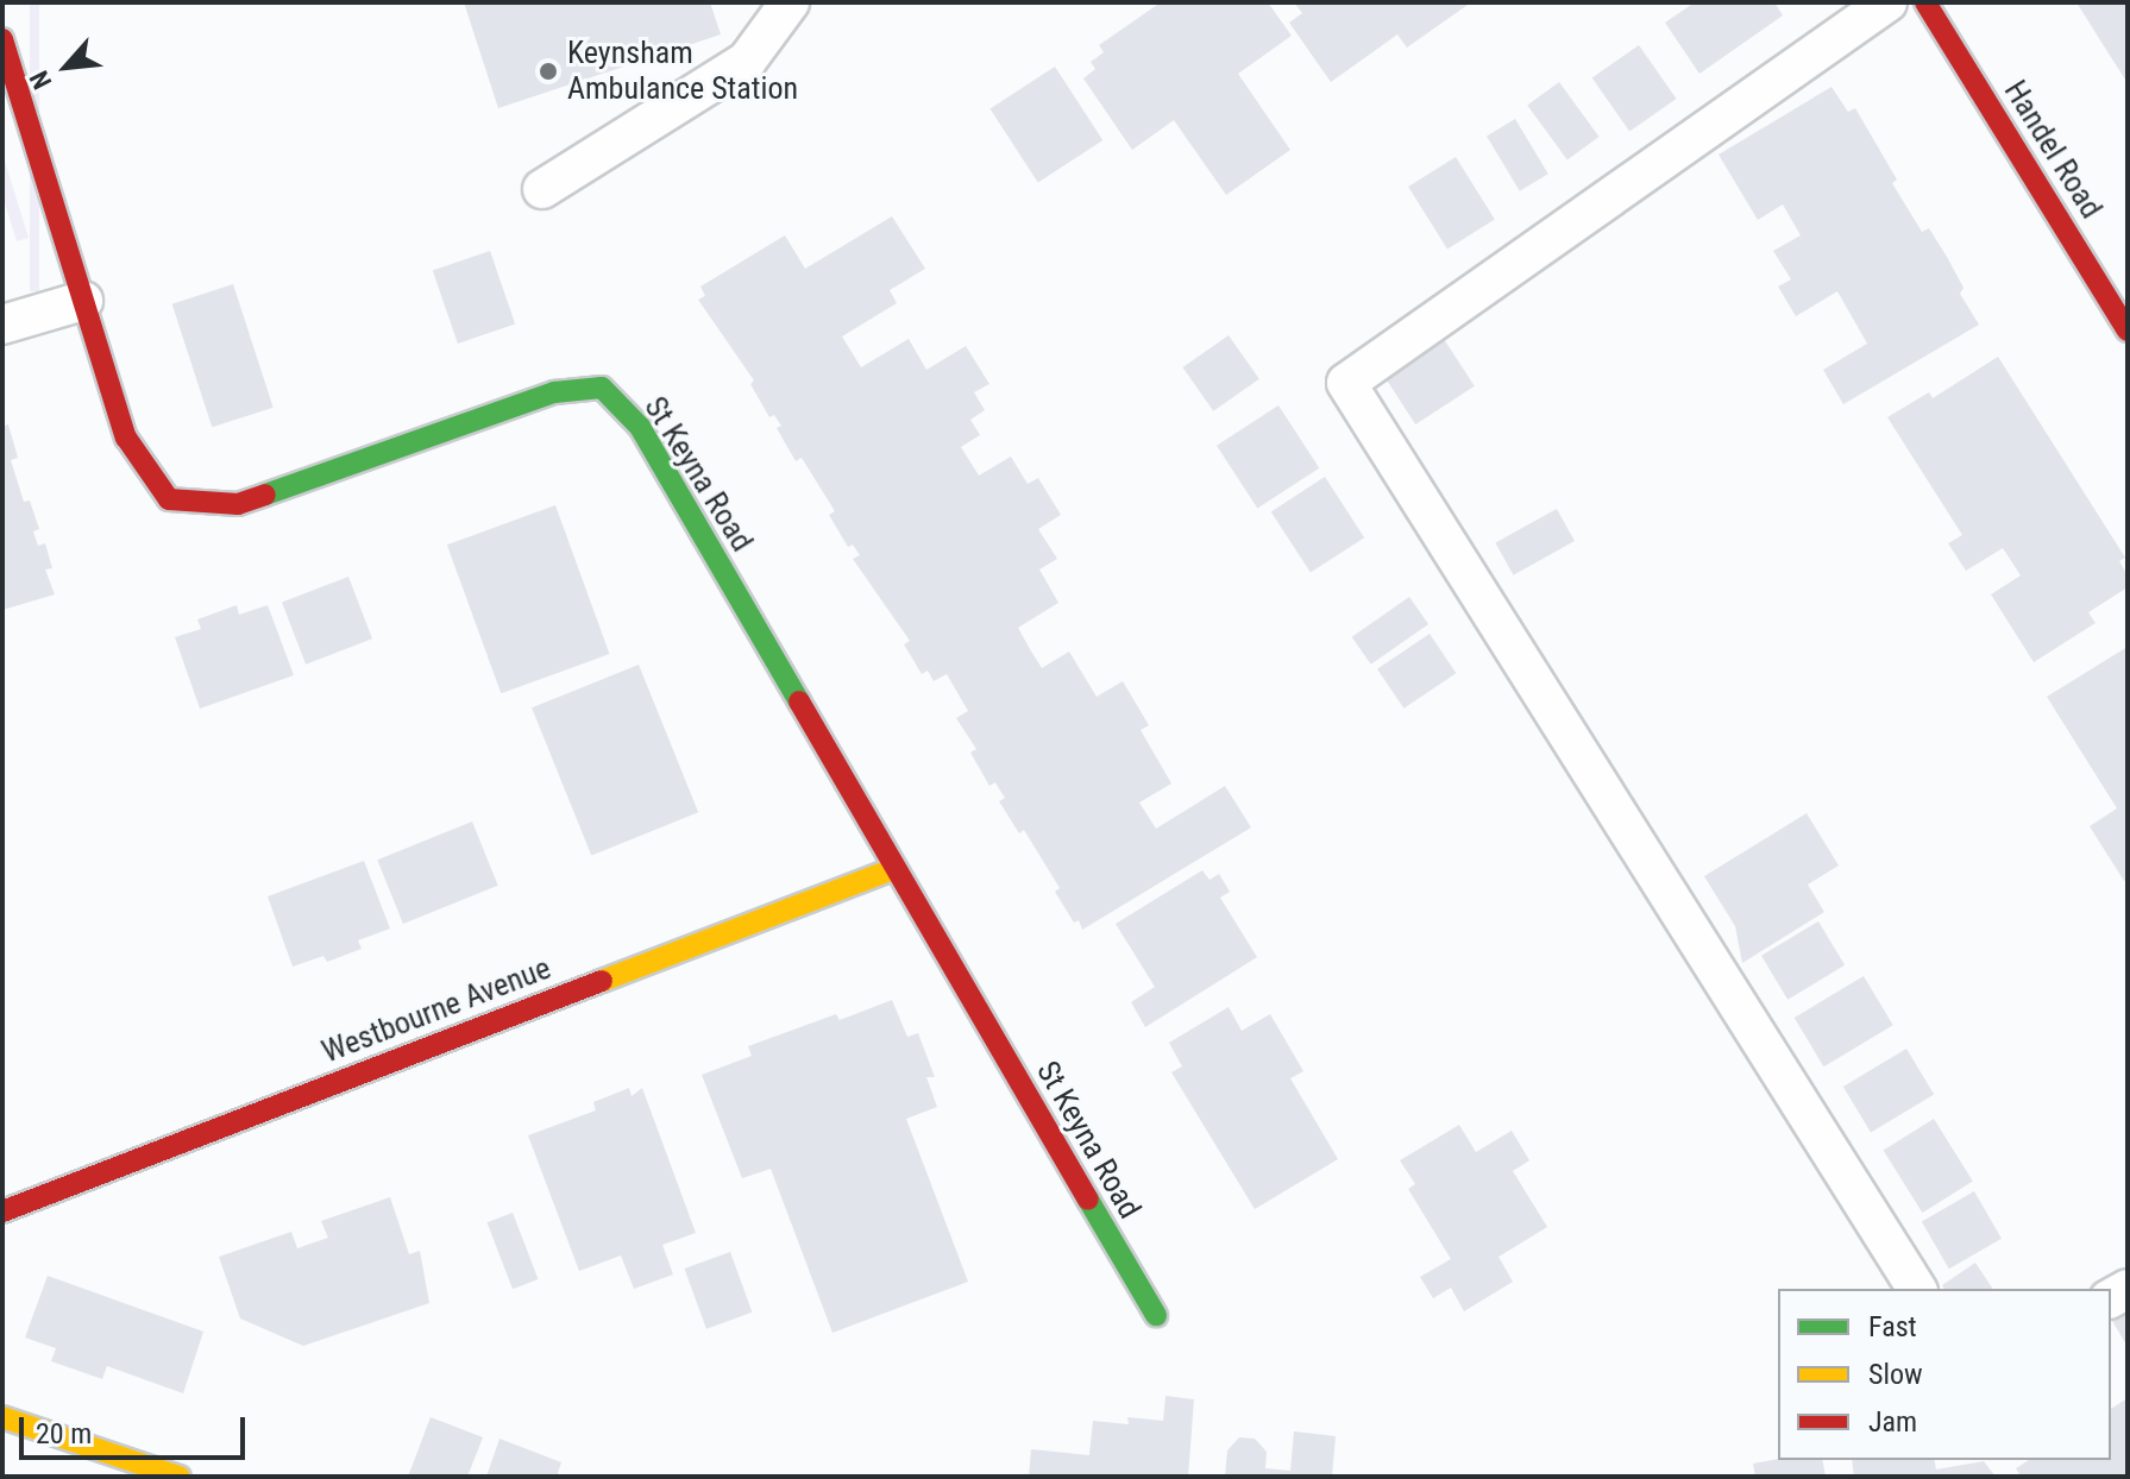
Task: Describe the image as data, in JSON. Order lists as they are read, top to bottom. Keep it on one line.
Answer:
{"streets":{"street":["Handel Road","St Keyna Road","Westbourne Avenue"]},"crossings":[["St Keyna Road","Westbourne Avenue"]],"places":["Keynsham Ambulance Station"],"legend":["Fast","Slow","Jam"],"scale_bar":"20 m","north":"bottom left"}
